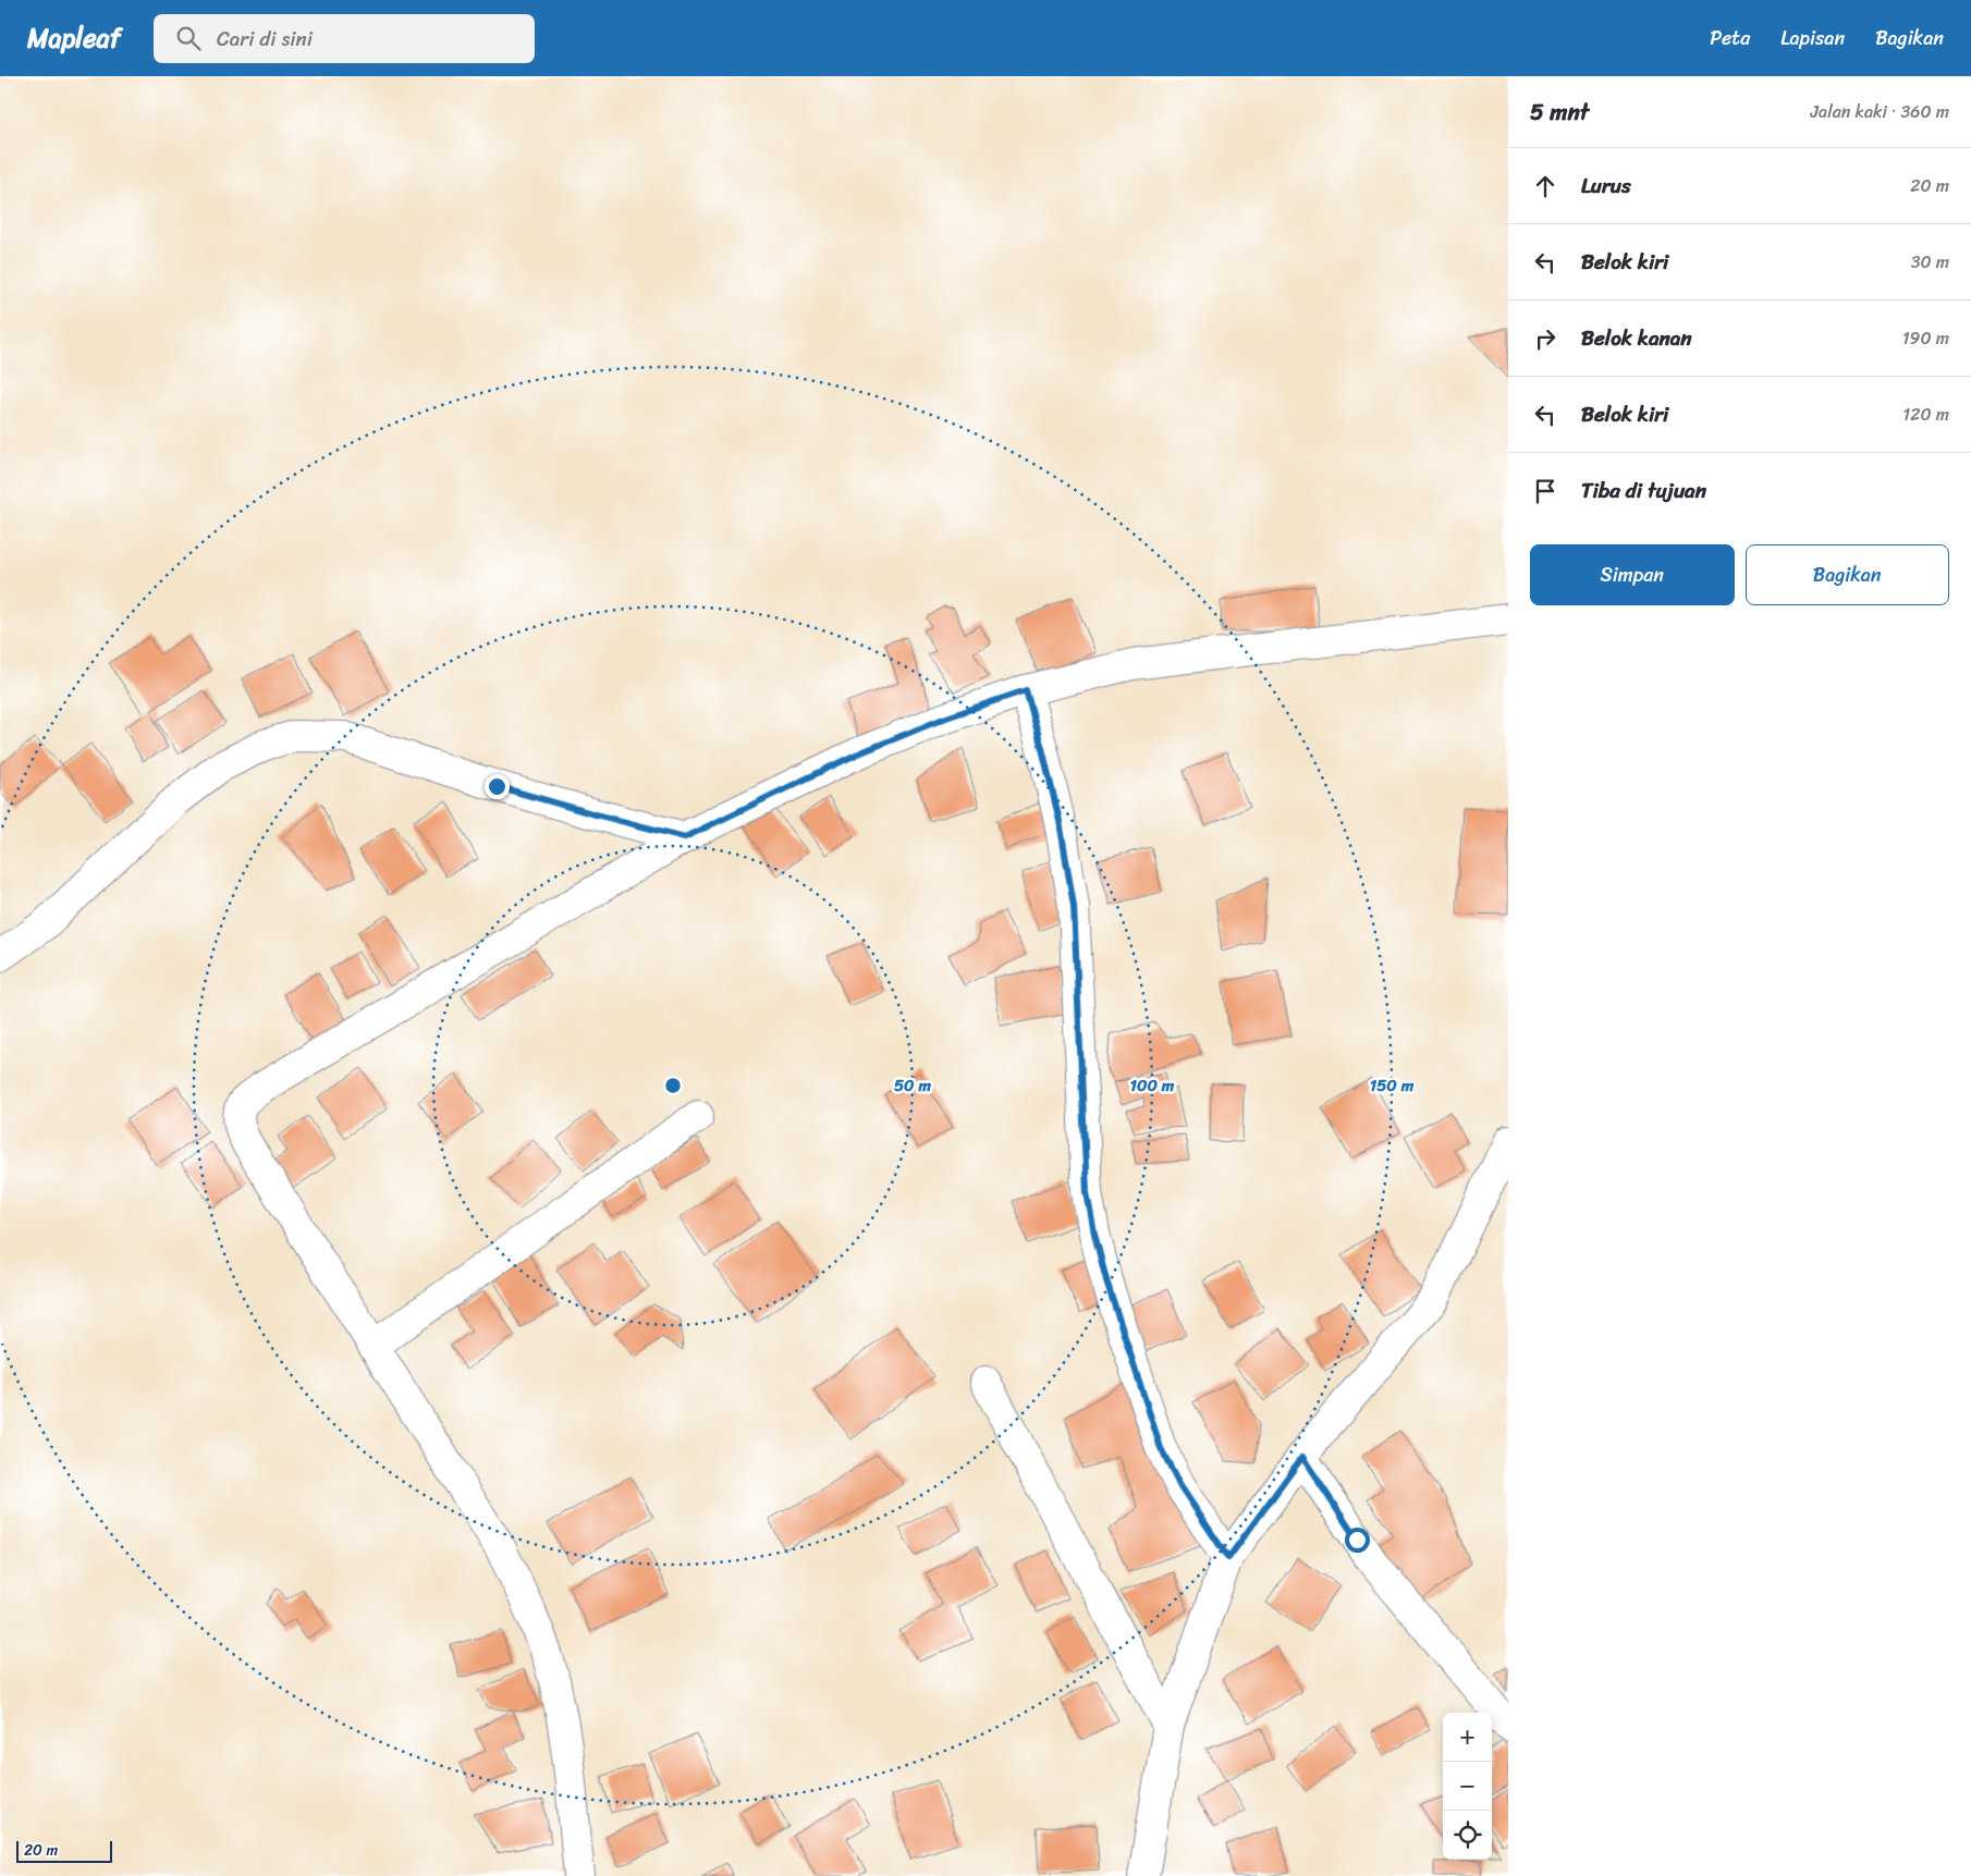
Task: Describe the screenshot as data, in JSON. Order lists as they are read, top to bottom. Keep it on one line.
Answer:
{"scale_bar":"20 m","page":{"header":"Mapleaf","search":"Cari di sini","nav":["Peta","Lapisan","Bagikan"],"heading":["5 mnt","Jalan kaki · 360 m"],"list":[["Lurus","20 m"],["Belok kiri","30 m"],["Belok kanan","190 m"],["Belok kiri","120 m"],"Tiba di tujuan"],"buttons":["Simpan","Bagikan"],"map_buttons":["+","−"],"scale":"20 m"},"rings":["50 m","100 m","150 m"]}
